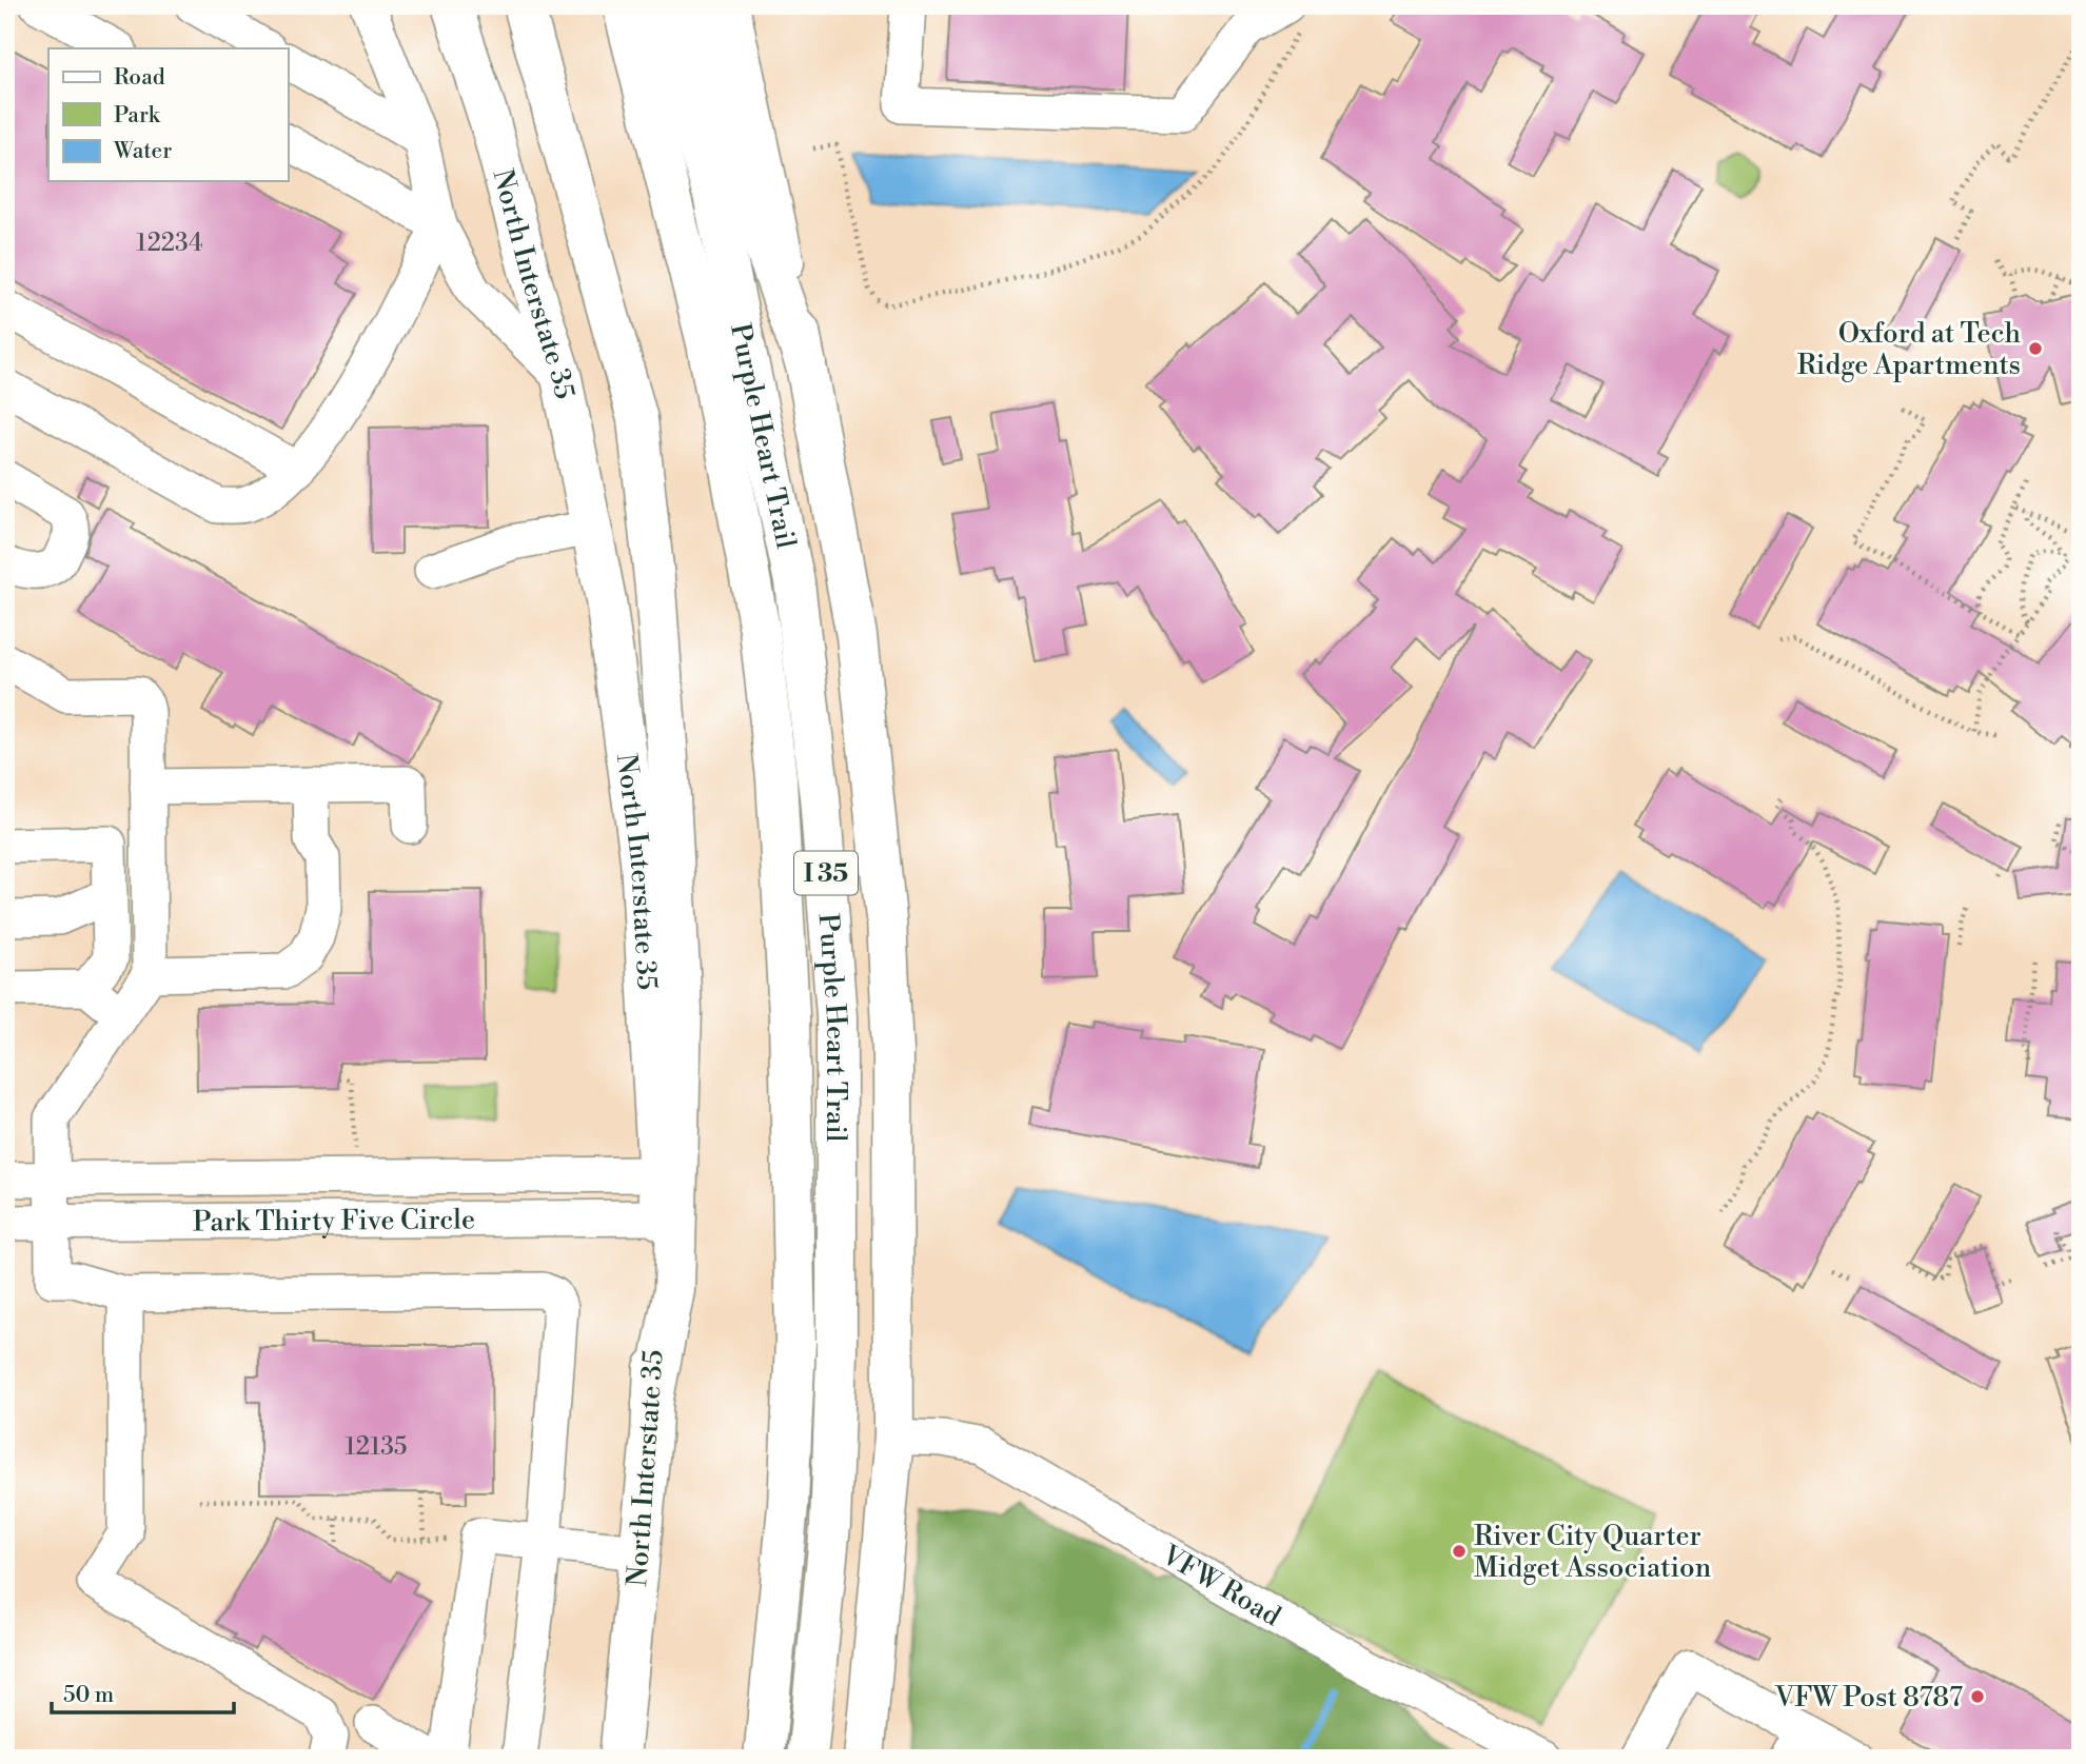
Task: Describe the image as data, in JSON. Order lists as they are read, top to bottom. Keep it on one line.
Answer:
{"streets":{"main road":["North Interstate 35","Purple Heart Trail","I 35"],"street":["Park Thirty Five Circle","VFW Road"]},"crossings":[["North Interstate 35","Park Thirty Five Circle"]],"places":["Oxford at Tech Ridge Apartments","River City Quarter Midget Association","VFW Post 8787"],"house_numbers":["12234","12135"],"legend":["Road","Park","Water"],"scale_bar":"50 m"}
